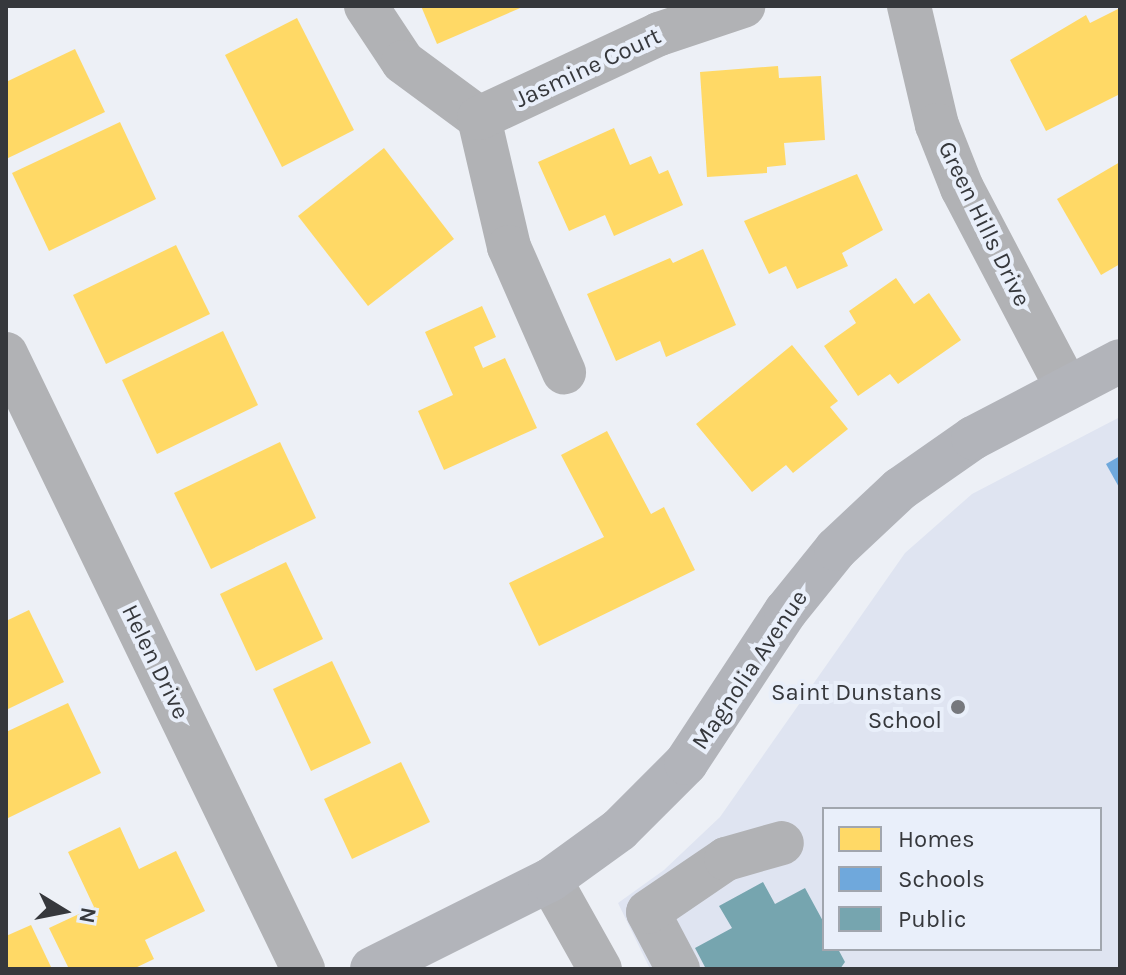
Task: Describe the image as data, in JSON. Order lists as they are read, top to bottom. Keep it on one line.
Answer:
{"streets":{"main road":["Magnolia Avenue"],"street":["Jasmine Court","Green Hills Drive","Helen Drive"]},"crossings":[["Green Hills Drive","Magnolia Avenue"]],"places":["Saint Dunstans School"],"legend":["Homes","Schools","Public"],"north":"right"}
